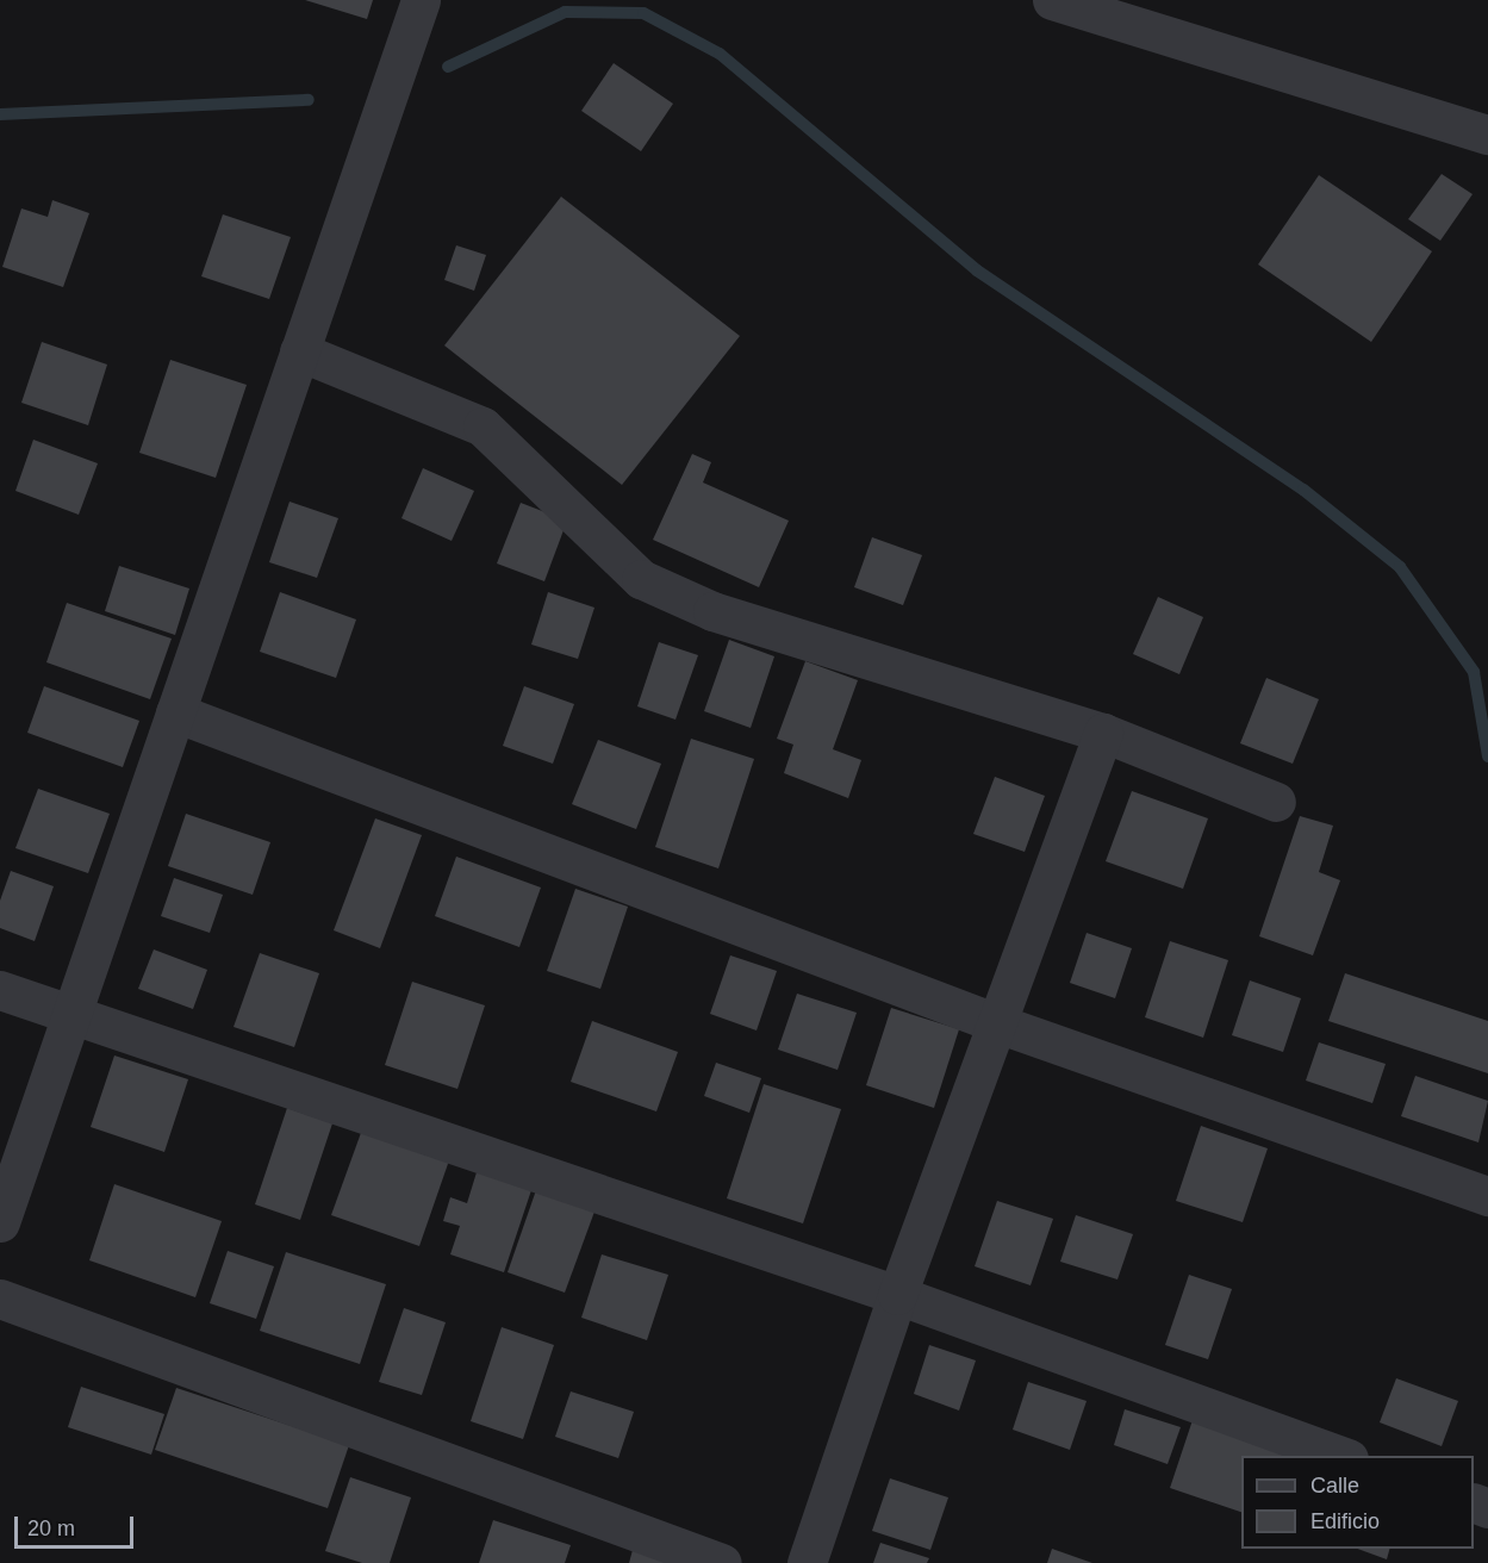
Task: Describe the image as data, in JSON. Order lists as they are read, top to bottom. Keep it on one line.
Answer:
{"legend":["Calle","Edificio"],"scale_bar":"20 m"}
